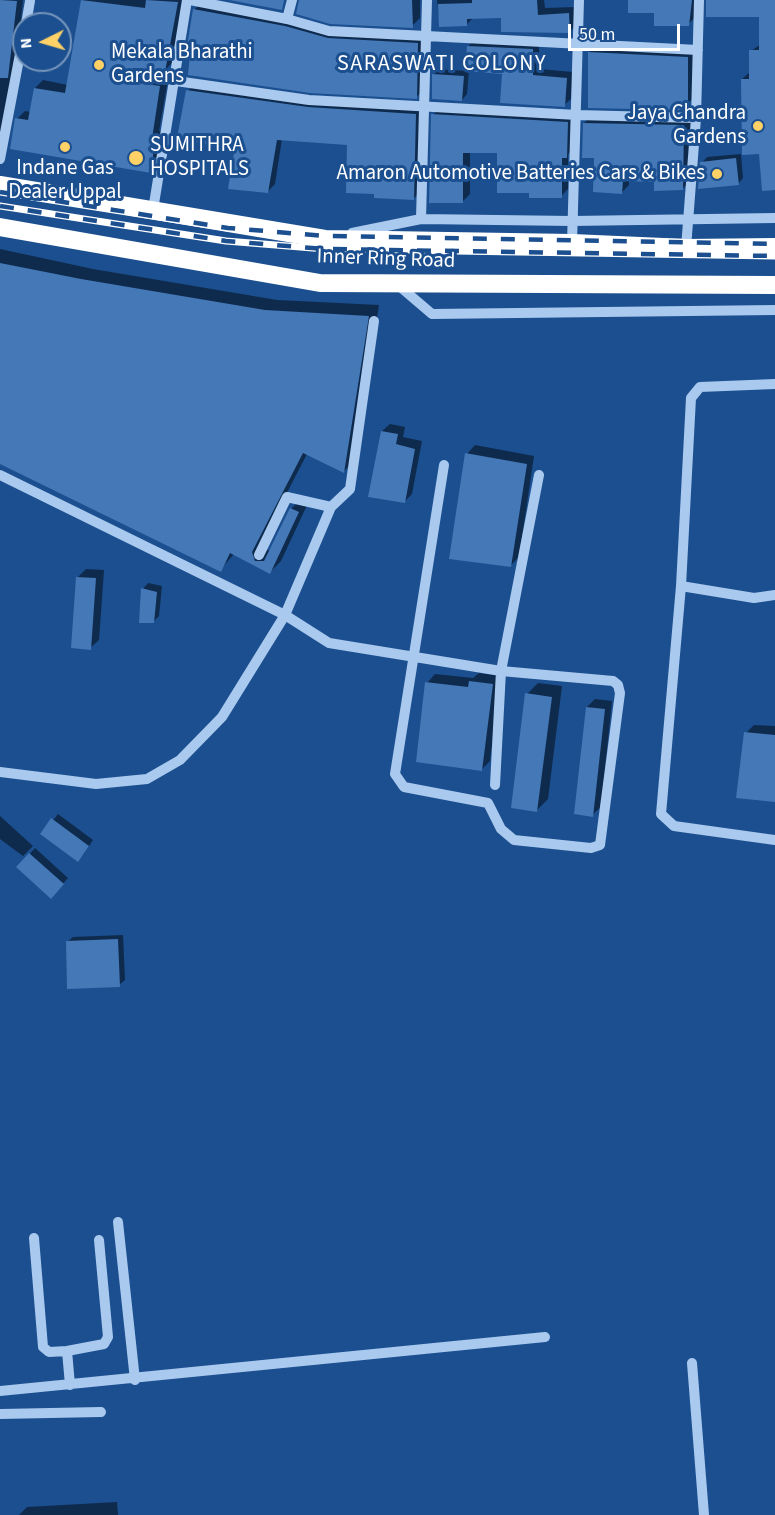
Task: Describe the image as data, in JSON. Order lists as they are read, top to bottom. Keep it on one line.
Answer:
{"streets":{"highway":["Inner Ring Road"]},"districts":["SARASWATI COLONY"],"places":["Mekala Bharathi Gardens","Jaya Chandra Gardens","Indane Gas Dealer Uppal","SUMITHRA HOSPITALS","Amaron Automotive Batteries Cars & Bikes"],"scale_bar":"50 m","north":"left"}
